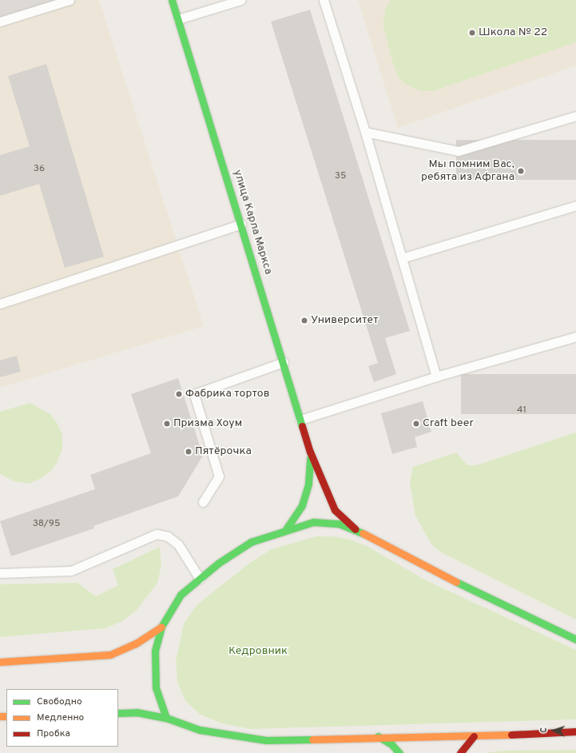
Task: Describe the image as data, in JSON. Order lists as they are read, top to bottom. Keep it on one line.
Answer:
{"streets":{"main road":["улица Карла Маркса"]},"parks":["Кедровник"],"places":["Школа № 22","Мы помним Вас, ребята из Афгана","Университет","Фабрика тортов","Призма Хоум","Craft beer","Пятёрочка"],"house_numbers":["36","35","41","38/95"],"legend":["Свободно","Медленно","Пробка"],"north":"left"}
